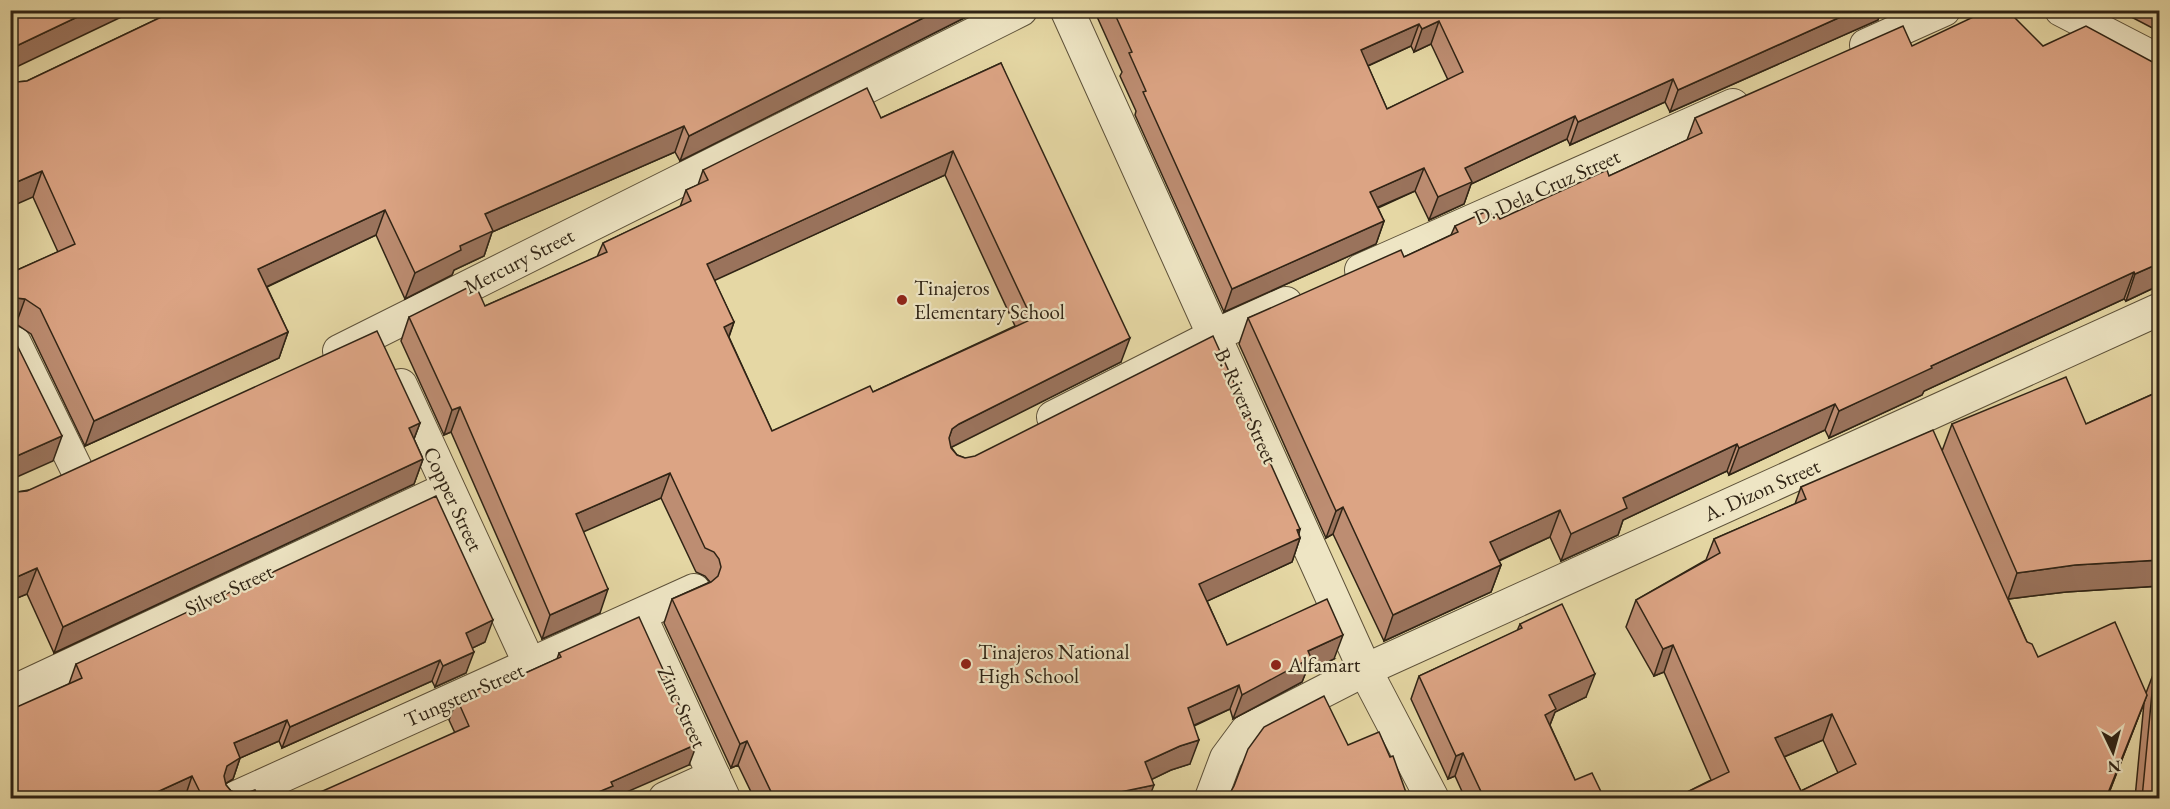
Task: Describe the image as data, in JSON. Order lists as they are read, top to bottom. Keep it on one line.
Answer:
{"streets":{"street":["D. Dela Cruz Street","Mercury Street","B. Rivera Street","A. Dizon Street","Copper Street","Silver Street","Tungsten Street","Zinc Street"]},"crossings":[["D. Dela Cruz Street","B. Rivera Street"],["Mercury Street","Copper Street"],["B. Rivera Street","A. Dizon Street"],["Copper Street","Silver Street"],["Copper Street","Tungsten Street"],["Tungsten Street","Zinc Street"]],"places":["Tinajeros Elementary School","Tinajeros National High School","Alfamart"],"north":"bottom"}
